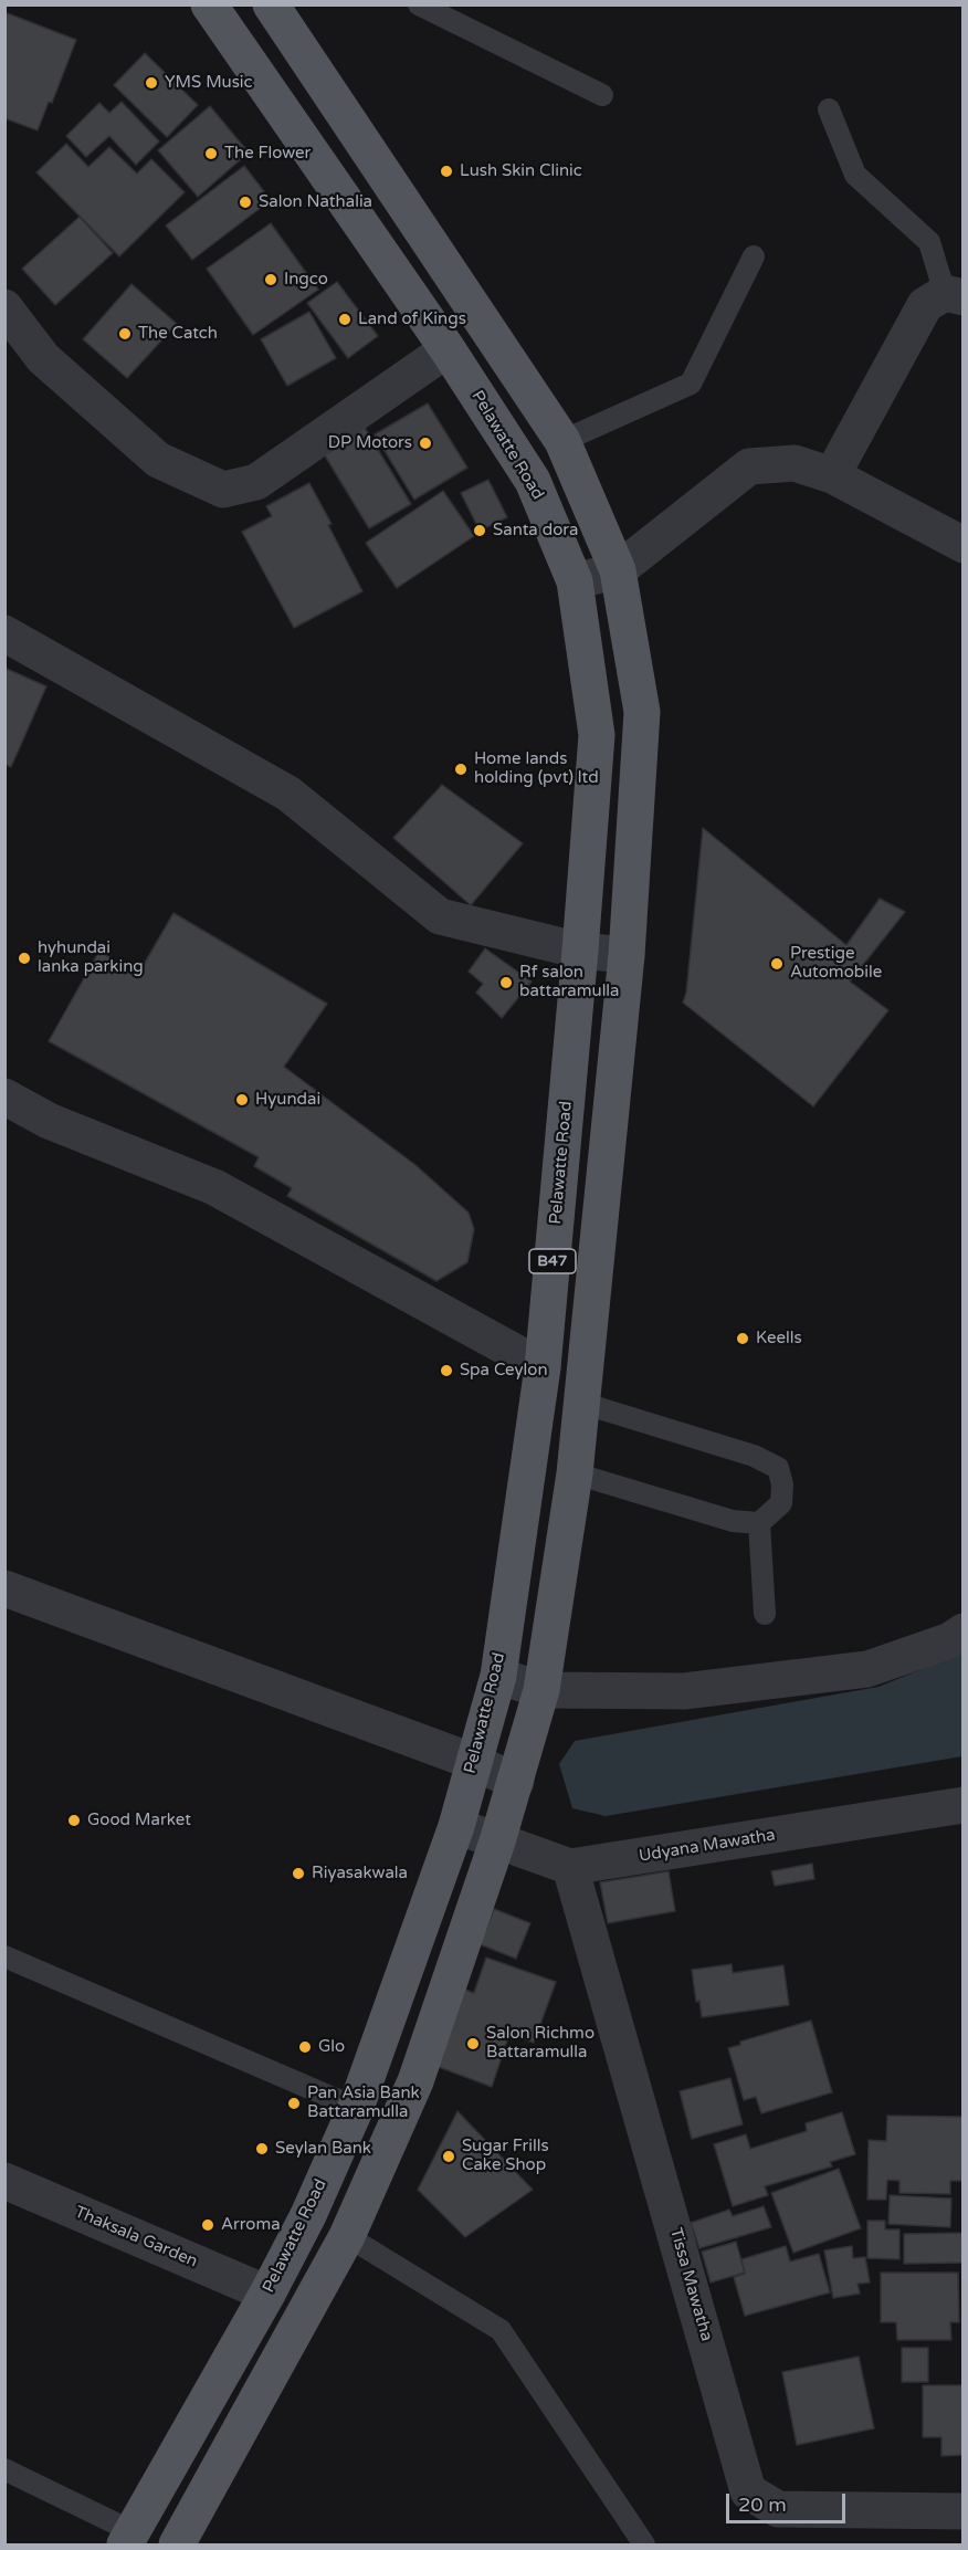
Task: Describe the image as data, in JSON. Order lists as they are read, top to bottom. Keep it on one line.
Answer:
{"streets":{"main road":["Pelawatte Road","B47"],"street":["Udyana Mawatha","Thaksala Garden","Tissa Mawatha"]},"crossings":[["Pelawatte Road","Udyana Mawatha"],["Pelawatte Road","Thaksala Garden"],["B47","Udyana Mawatha"],["Udyana Mawatha","Tissa Mawatha"]],"places":["YMS Music","The Flower","Lush Skin Clinic","Salon Nathalia","Ingco","Land of Kings","The Catch","DP Motors","Santa dora","Home lands holding (pvt) ltd","hyhundai lanka parking","Prestige Automobile","Rf salon battaramulla","Hyundai","Keells","Spa Ceylon","Good Market","Riyasakwala","Salon Richmo Battaramulla","Glo","Pan Asia Bank Battaramulla","Seylan Bank","Sugar Frills Cake Shop","Arroma"],"scale_bar":"20 m"}
